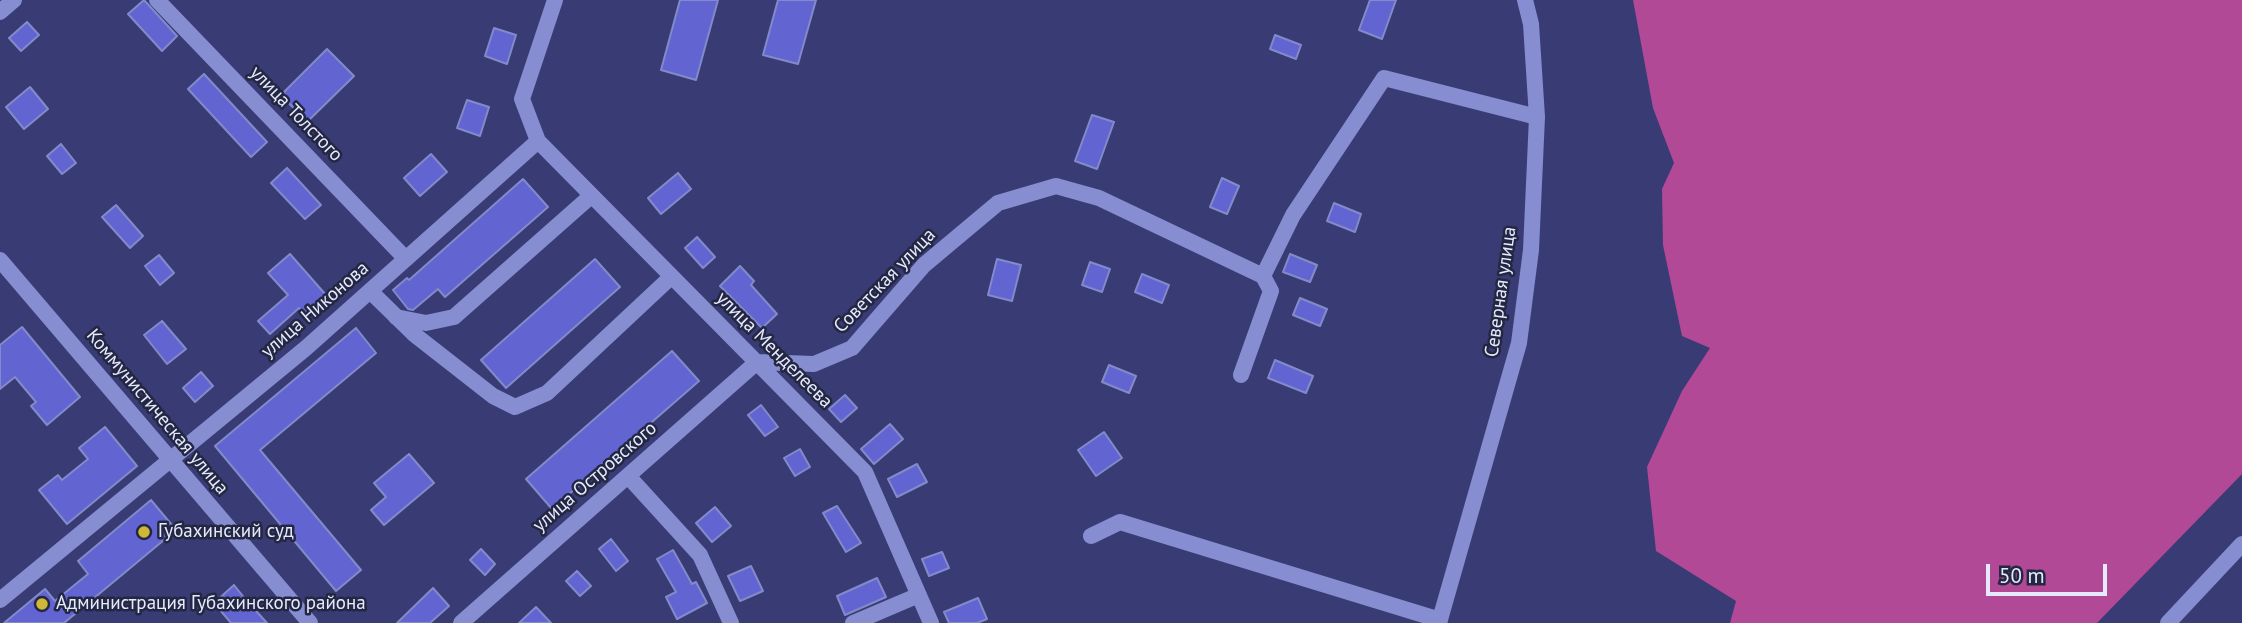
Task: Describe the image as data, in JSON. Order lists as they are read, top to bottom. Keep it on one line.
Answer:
{"streets":{"street":["улица Толстого","Советская улица","Северная улица","улица Никонова","улица Менделеева","Коммунистическая улица","улица Островского"]},"crossings":[["улица Толстого","улица Никонова"],["Советская улица","улица Менделеева"],["Советская улица","улица Островского"],["улица Никонова","улица Менделеева"],["улица Никонова","Коммунистическая улица"],["улица Менделеева","улица Островского"]],"places":["Губахинский суд","Администрация Губахинского района"],"scale_bar":"50 m"}
